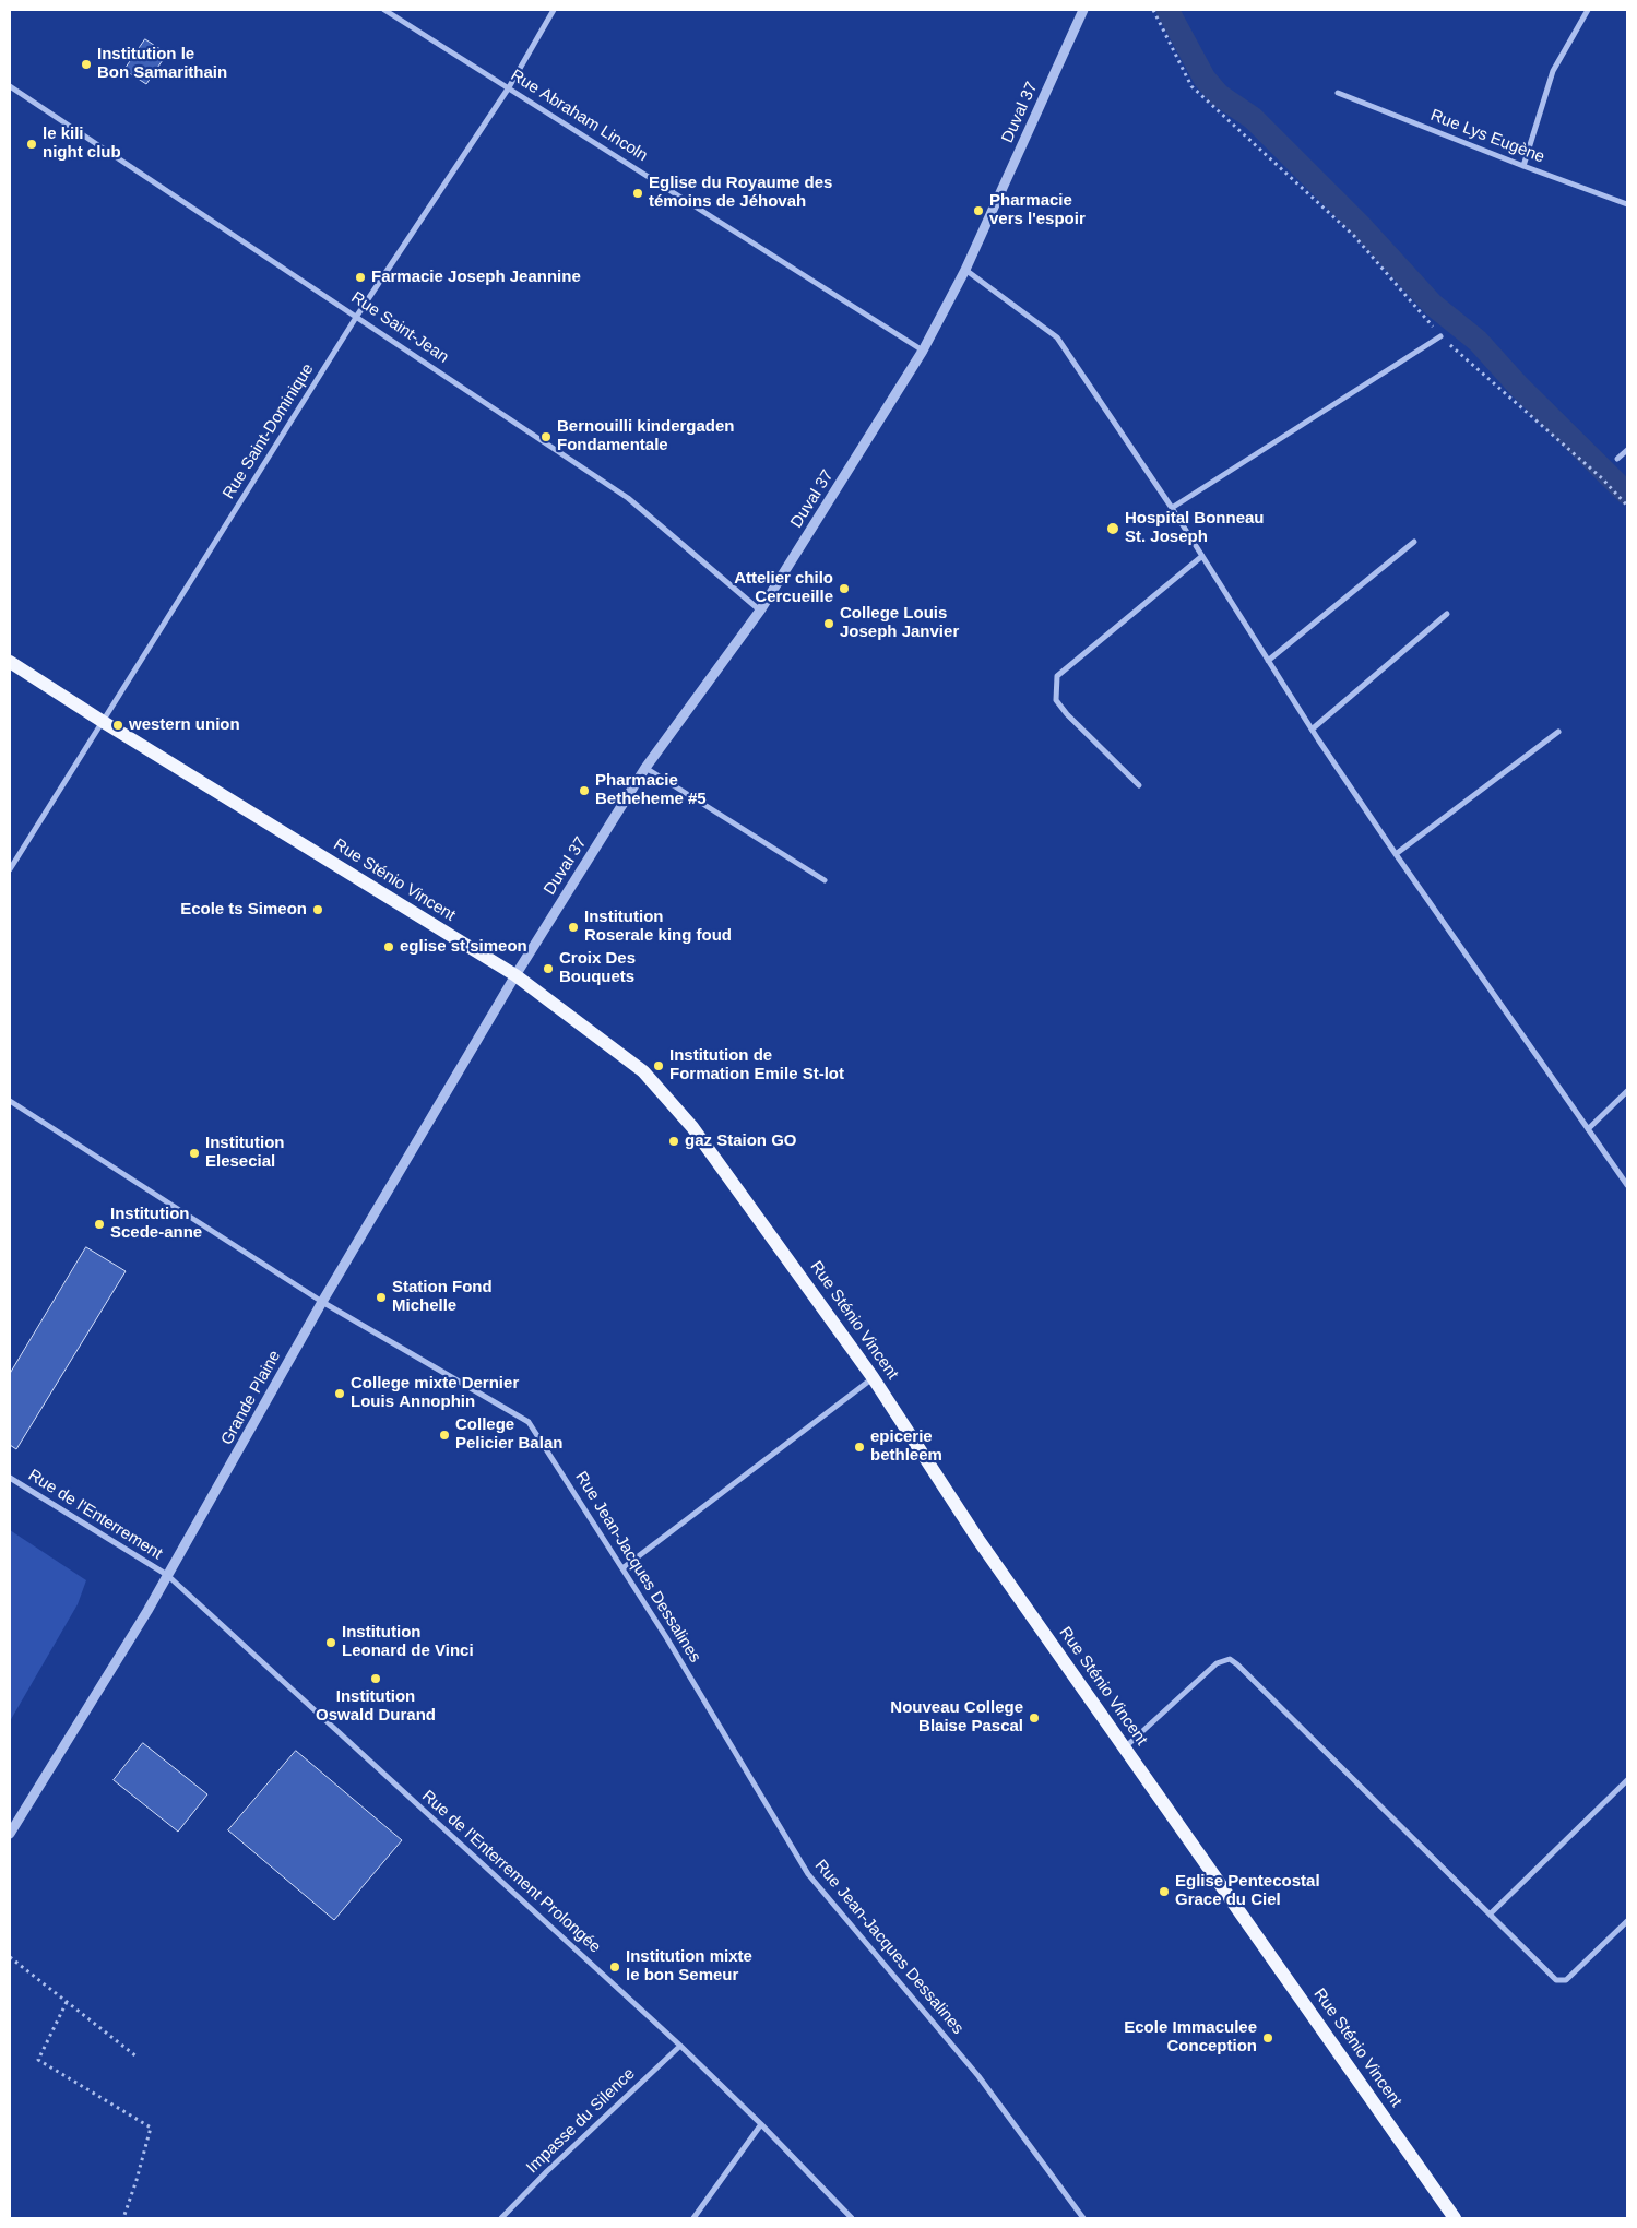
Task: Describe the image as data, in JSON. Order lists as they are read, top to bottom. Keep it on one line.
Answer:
{"streets":{"main road":["Rue Sténio Vincent"],"street":["Duval 37","Rue Abraham Lincoln","Rue Lys Eugène","Rue Saint-Jean","Rue Saint-Dominique","Grande Plaine","Rue de l'Enterrement","Rue Jean-Jacques Dessalines","Rue de l'Enterrement Prolongée","Impasse du Silence"]},"crossings":[["Duval 37","Rue Abraham Lincoln"],["Duval 37","Rue Saint-Jean"],["Duval 37","Rue Sténio Vincent"],["Duval 37","Grande Plaine"],["Rue Abraham Lincoln","Rue Saint-Dominique"],["Rue Saint-Jean","Rue Saint-Dominique"],["Rue Saint-Dominique","Rue Sténio Vincent"],["Rue Sténio Vincent","Grande Plaine"],["Grande Plaine","Rue de l'Enterrement"],["Grande Plaine","Rue Jean-Jacques Dessalines"],["Grande Plaine","Rue de l'Enterrement Prolongée"],["Rue de l'Enterrement","Rue de l'Enterrement Prolongée"],["Rue de l'Enterrement Prolongée","Impasse du Silence"]],"places":["Institution le Bon Samarithain","le kili night club","Eglise du Royaume des témoins de Jéhovah","Pharmacie vers l'espoir","Farmacie Joseph Jeannine","Bernouilli kindergaden Fondamentale","Hospital Bonneau St. Joseph","Attelier chilo Cercueille","College Louis Joseph Janvier","western union","Pharmacie Betheheme #5","Ecole ts Simeon","Institution Roserale king foud","eglise st simeon","Croix Des Bouquets","Institution de Formation Emile St-lot","gaz Staion GO","Institution Elesecial","Institution Scede-anne","Station Fond Michelle","College mixte Dernier Louis Annophin","College Pelicier Balan","epicerie bethleem","Institution Leonard de Vinci","Institution Oswald Durand","Nouveau College Blaise Pascal","Eglise Pentecostal Grace du Ciel","Institution mixte le bon Semeur","Ecole Immaculee Conception"]}
